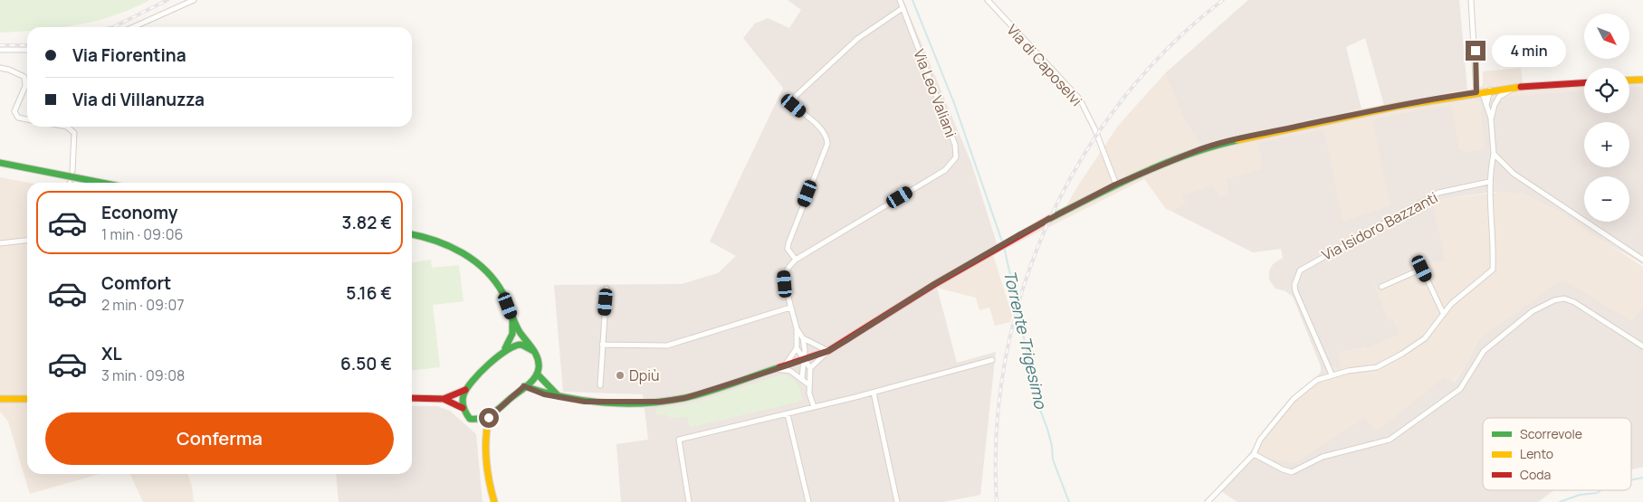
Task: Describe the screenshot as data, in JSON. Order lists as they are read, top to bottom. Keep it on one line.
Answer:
{"streets":{"street":["Via di Caposelvi","Via Leo Valiani","Via Isidoro Bazzanti"]},"water":["Torrente Trigesimo"],"places":["Dpiù"],"legend":["Scorrevole","Lento","Coda"],"north":"bottom right","page":{"map_buttons":["+","−"],"banner":["Via Fiorentina","Via di Villanuzza"],"bubble":"4 min","list":[{"name":"Economy","note":"1 min · 09:06","value":"3.82 €"},{"name":"Comfort","note":"2 min · 09:07","value":"5.16 €"},{"name":"XL","note":"3 min · 09:08","value":"6.50 €"}],"buttons":"Conferma"}}
